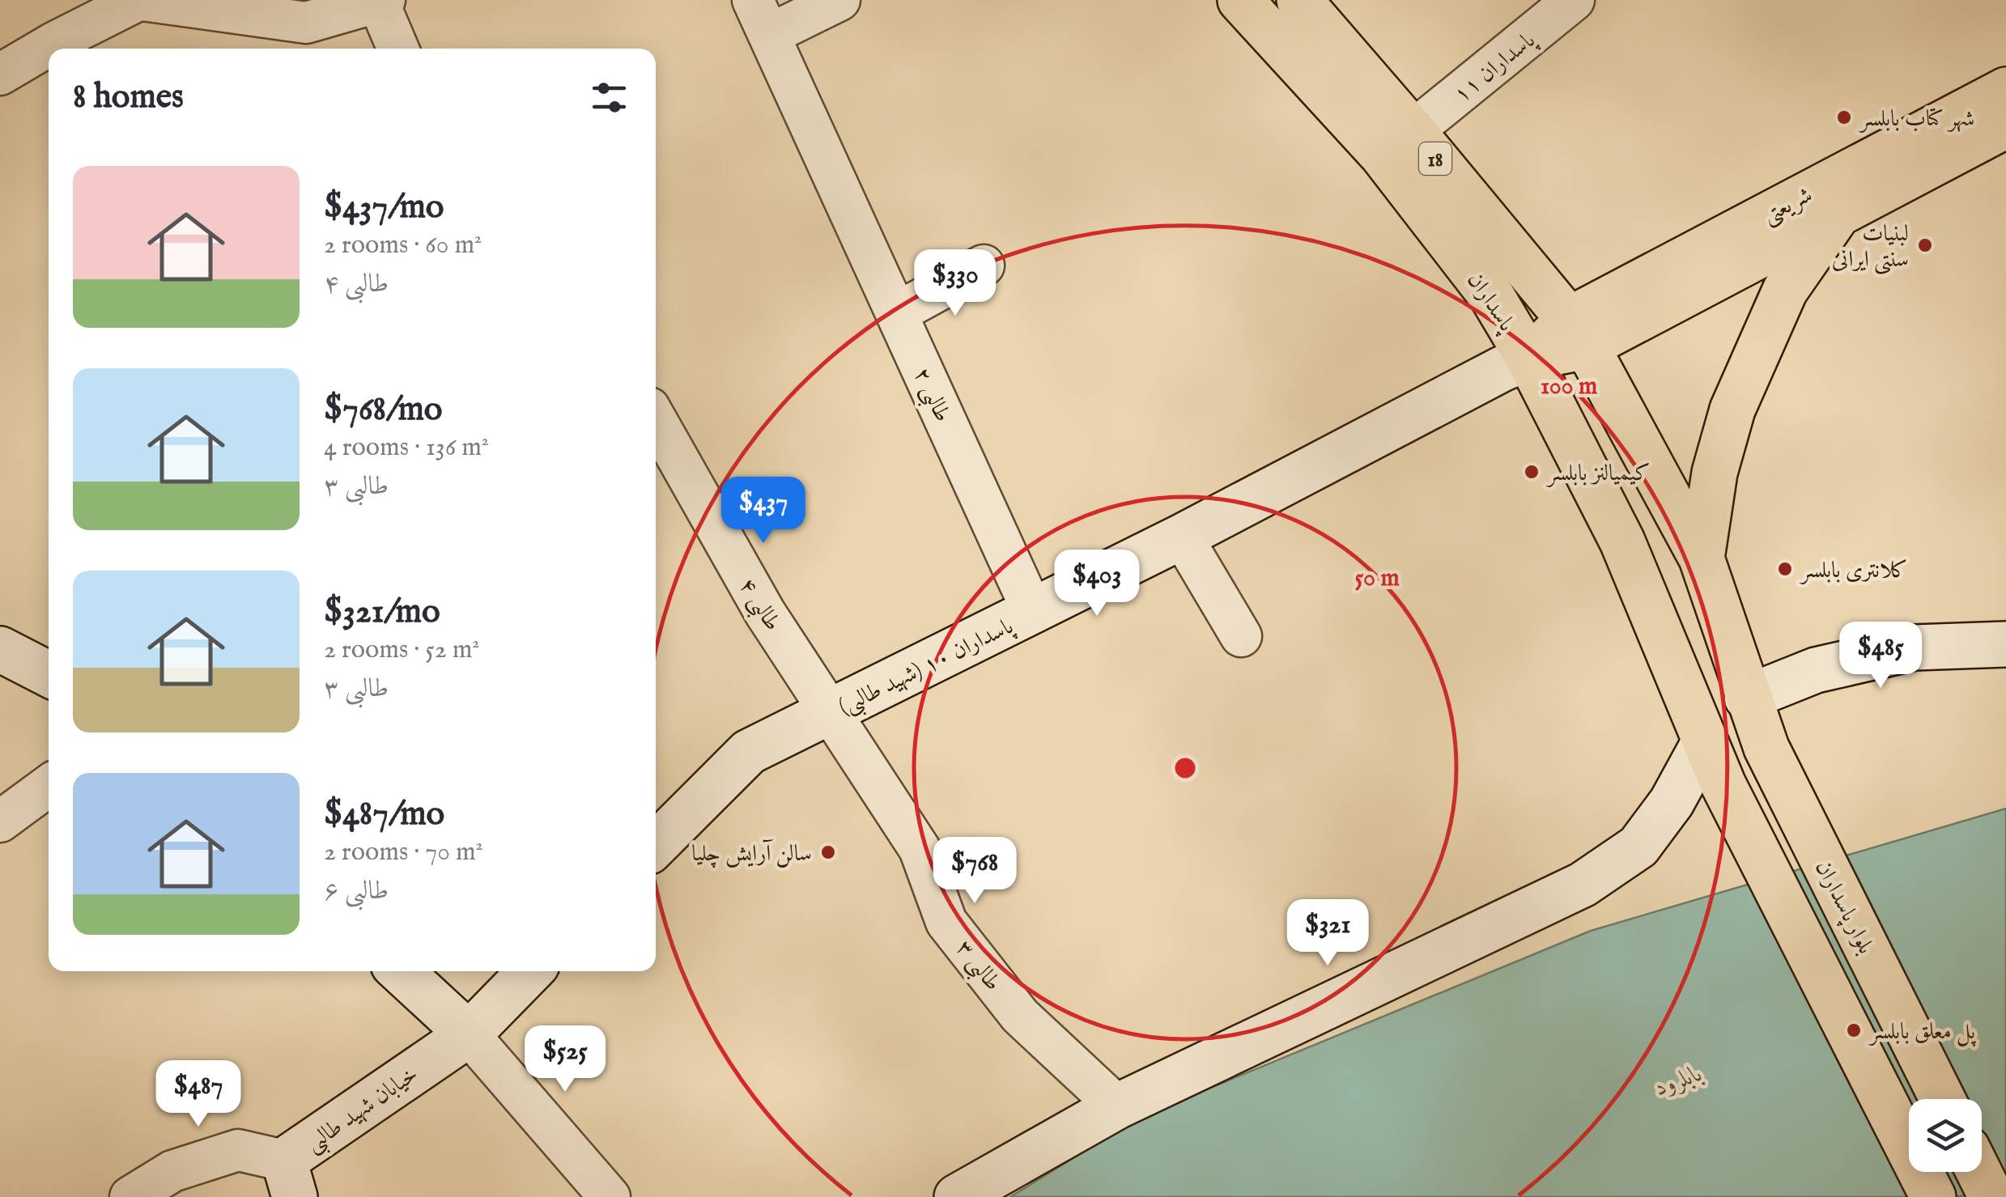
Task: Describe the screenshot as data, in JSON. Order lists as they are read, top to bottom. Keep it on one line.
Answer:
{"streets":{"main road":["18","شریعتی","پاسداران","بلوار پاسداران"],"street":["پاسداران ۱۱","طالبی ۲","طالبی ۴","پاسداران ۱۰ (شهید طالبی)","طالبی ۳","خیابان شهید طالبی"]},"crossings":[["پاسداران ۱۱","پاسداران"],["شریعتی","پاسداران"],["پاسداران","پاسداران ۱۰ (شهید طالبی)"],["پاسداران","بلوار پاسداران"],["طالبی ۲","پاسداران ۱۰ (شهید طالبی)"],["طالبی ۴","پاسداران ۱۰ (شهید طالبی)"],["طالبی ۴","طالبی ۳"],["پاسداران ۱۰ (شهید طالبی)","طالبی ۳"]],"water":["بابلرود"],"places":["شهر کتاب بابلسر","لبنیات سنتی ایرانی","کیمیالنز بابلسر","کلانتری بابلسر","سالن آرایش چلیا","پل معلق بابلسر"],"page":{"heading":"8 homes","list":[{"name":"$437/mo","note":"2 rooms · 60 m² · طالبی ۴"},{"name":"$768/mo","note":"4 rooms · 136 m² · طالبی ۳"},{"name":"$321/mo","note":"2 rooms · 52 m² · طالبی ۳"},{"name":"$487/mo","note":"2 rooms · 70 m² · طالبی ۶"}],"price":["$330","$437","$403","$485","$768","$321","$525","$487"]},"rings":["100 m","50 m"]}
